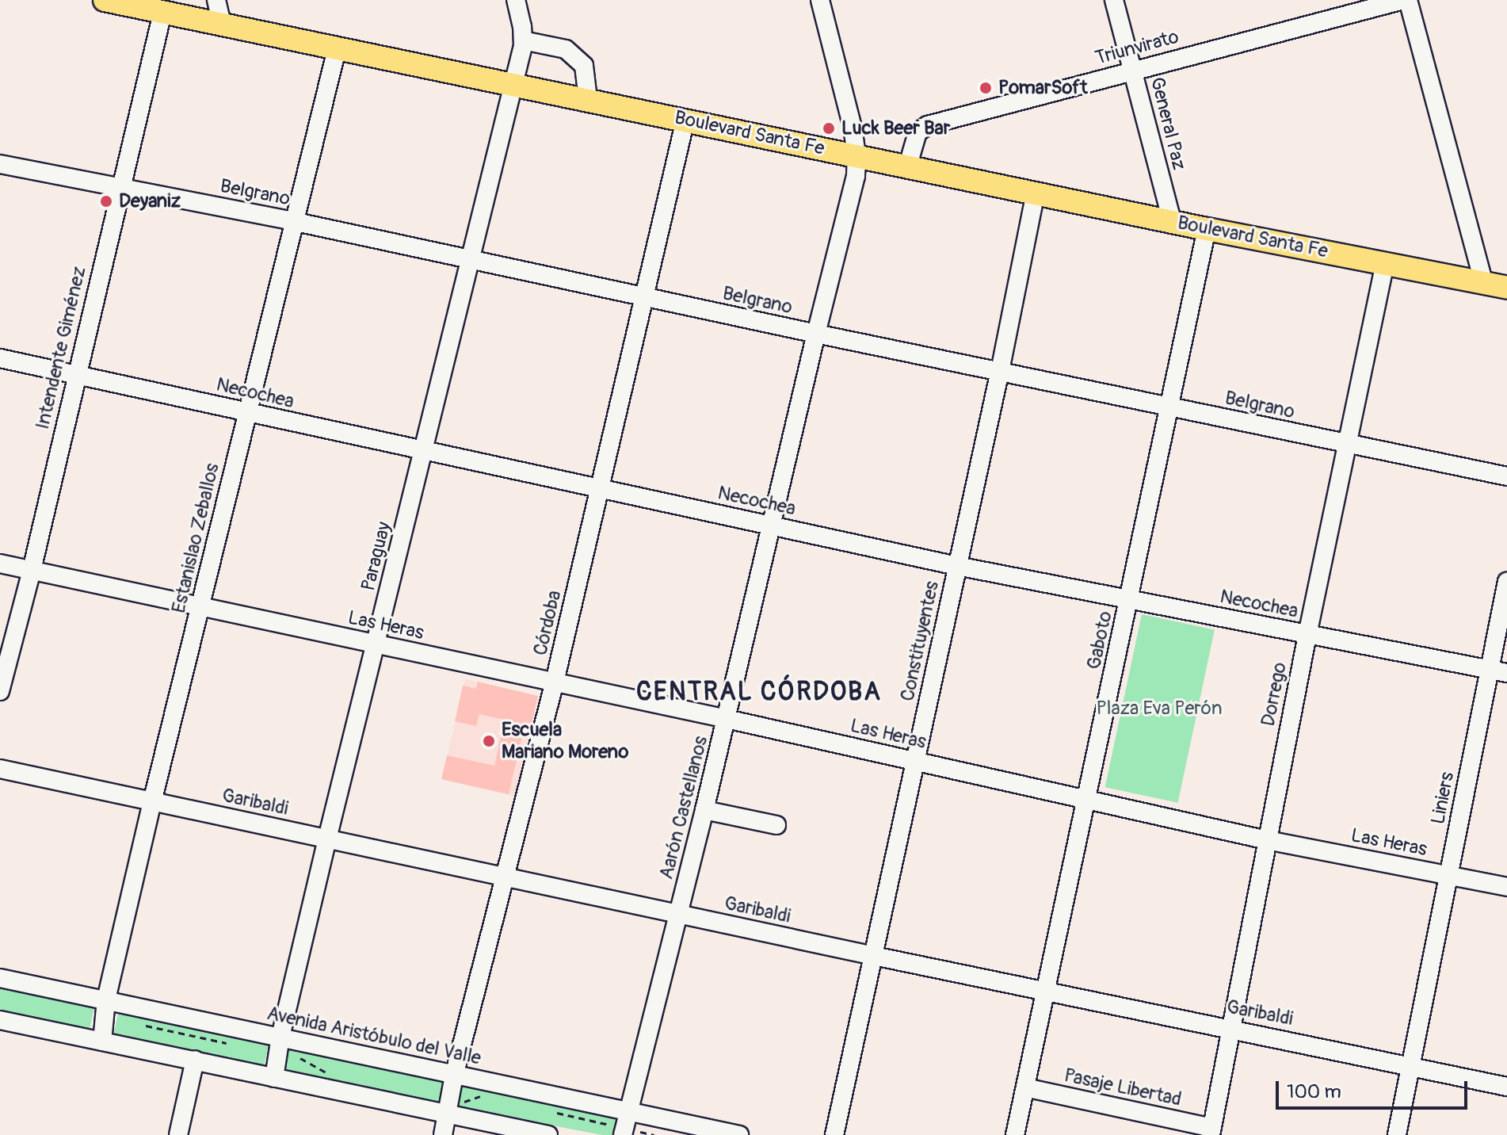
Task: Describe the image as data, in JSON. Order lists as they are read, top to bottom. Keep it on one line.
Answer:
{"streets":{"main road":["Boulevard Santa Fe"],"street":["Triunvirato","General Paz","Belgrano","Intendente Giménez","Necochea","Estanislao Zeballos","Paraguay","Córdoba","Las Heras","Gaboto","Constituyentes","Dorrego","Liniers","Garibaldi","Aarón Castellanos","Avenida Aristóbulo del Valle","Pasaje Libertad"]},"crossings":[["Triunvirato","General Paz"],["Triunvirato","Boulevard Santa Fe"],["General Paz","Boulevard Santa Fe"],["Boulevard Santa Fe","Intendente Giménez"],["Boulevard Santa Fe","Estanislao Zeballos"],["Boulevard Santa Fe","Paraguay"],["Boulevard Santa Fe","Córdoba"],["Boulevard Santa Fe","Gaboto"],["Boulevard Santa Fe","Constituyentes"],["Boulevard Santa Fe","Dorrego"],["Boulevard Santa Fe","Aarón Castellanos"],["Belgrano","Intendente Giménez"],["Belgrano","Estanislao Zeballos"],["Belgrano","Paraguay"],["Belgrano","Córdoba"],["Belgrano","Gaboto"],["Belgrano","Constituyentes"],["Belgrano","Dorrego"],["Belgrano","Aarón Castellanos"],["Intendente Giménez","Necochea"],["Intendente Giménez","Las Heras"],["Necochea","Estanislao Zeballos"],["Necochea","Paraguay"],["Necochea","Córdoba"],["Necochea","Gaboto"],["Necochea","Constituyentes"],["Necochea","Dorrego"],["Necochea","Liniers"],["Necochea","Aarón Castellanos"],["Estanislao Zeballos","Las Heras"],["Estanislao Zeballos","Garibaldi"],["Estanislao Zeballos","Avenida Aristóbulo del Valle"],["Paraguay","Las Heras"],["Paraguay","Garibaldi"],["Paraguay","Avenida Aristóbulo del Valle"],["Córdoba","Las Heras"],["Córdoba","Garibaldi"],["Córdoba","Avenida Aristóbulo del Valle"],["Las Heras","Gaboto"],["Las Heras","Constituyentes"],["Las Heras","Dorrego"],["Las Heras","Liniers"],["Las Heras","Aarón Castellanos"],["Gaboto","Garibaldi"],["Gaboto","Pasaje Libertad"],["Constituyentes","Garibaldi"],["Dorrego","Garibaldi"],["Dorrego","Pasaje Libertad"],["Liniers","Garibaldi"],["Garibaldi","Aarón Castellanos"],["Aarón Castellanos","Avenida Aristóbulo del Valle"]],"districts":["CENTRAL CÓRDOBA"],"parks":["Plaza Eva Perón"],"places":["PomarSoft","Luck Beer Bar","Deyaniz","Escuela Mariano Moreno"],"scale_bar":"100 m"}
